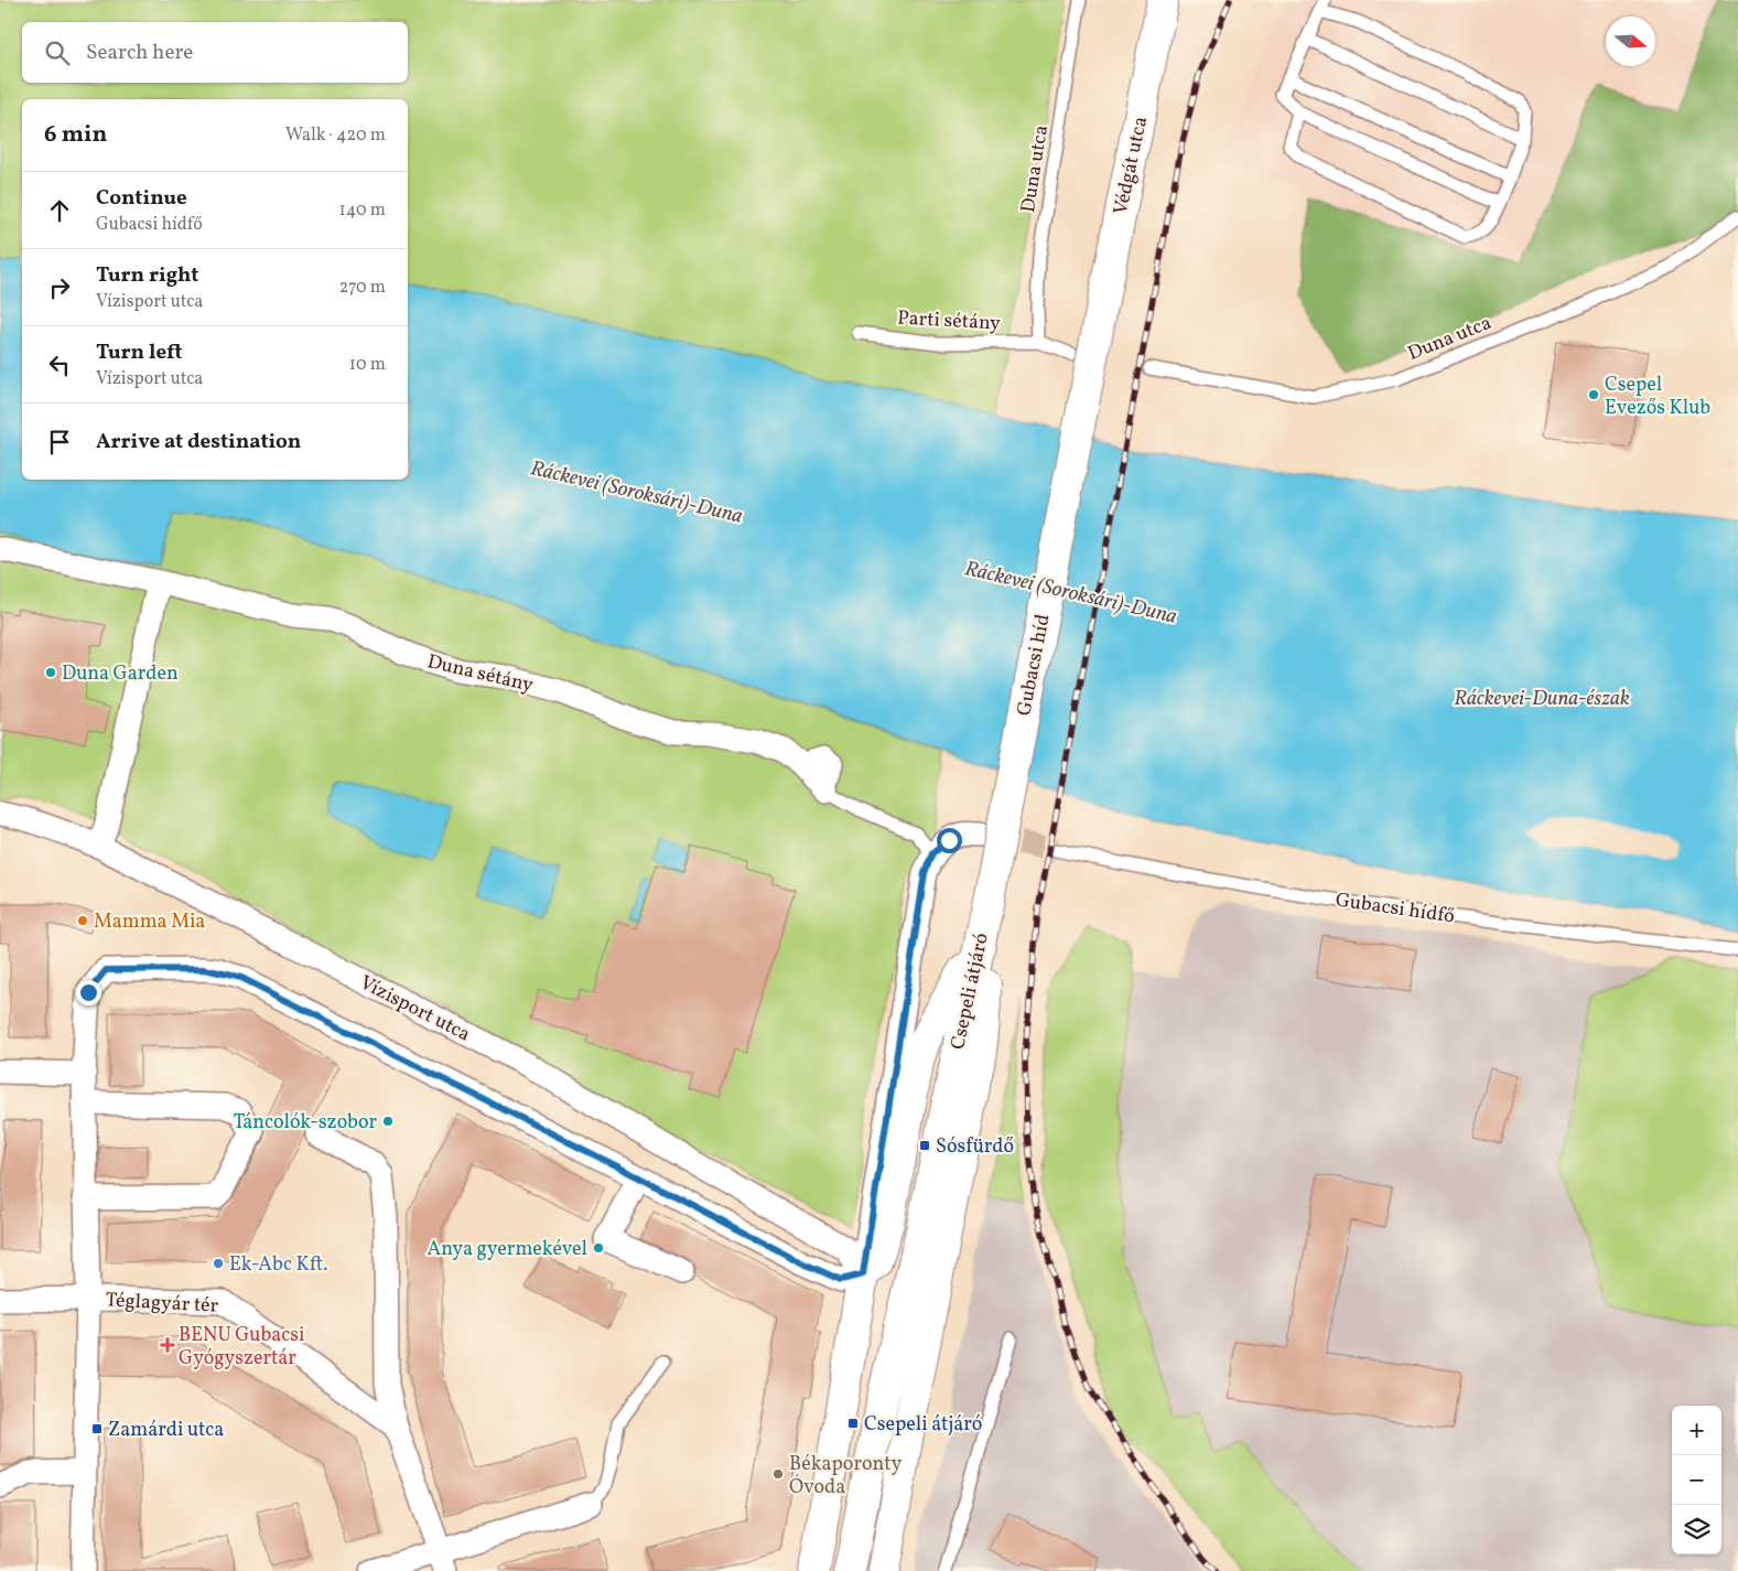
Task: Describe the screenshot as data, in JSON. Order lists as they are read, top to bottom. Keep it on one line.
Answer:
{"streets":{"main road":["Védgát utca","Gubacsi híd","Csepeli átjáró"],"street":["Duna sétány","Vízisport utca","Téglagyár tér"],"lane":["Duna utca","Parti sétány","Gubacsi hídfő"]},"crossings":[["Védgát utca","Gubacsi híd"],["Duna utca","Parti sétány"],["Gubacsi híd","Csepeli átjáró"]],"water":["Ráckevei (Soroksári)-Duna","Ráckevei-Duna-észak"],"places":{"other":["Csepel Evezős Klub","Duna Garden","Mamma Mia","Táncolók-szobor","Anya gyermekével","Ek-Abc Kft.","Békaporonty Óvoda"],"transit":["Sósfürdő","Csepeli átjáró","Zamárdi utca"],"health":["BENU Gubacsi Gyógyszertár"]},"north":"right","page":{"search":"Search here","heading":["6 min","Walk · 420 m"],"list":[["Continue","Gubacsi hídfő","140 m"],["Turn right","Vízisport utca","270 m"],["Turn left","Vízisport utca","10 m"],"Arrive at destination"],"map_buttons":["+","−"]}}
